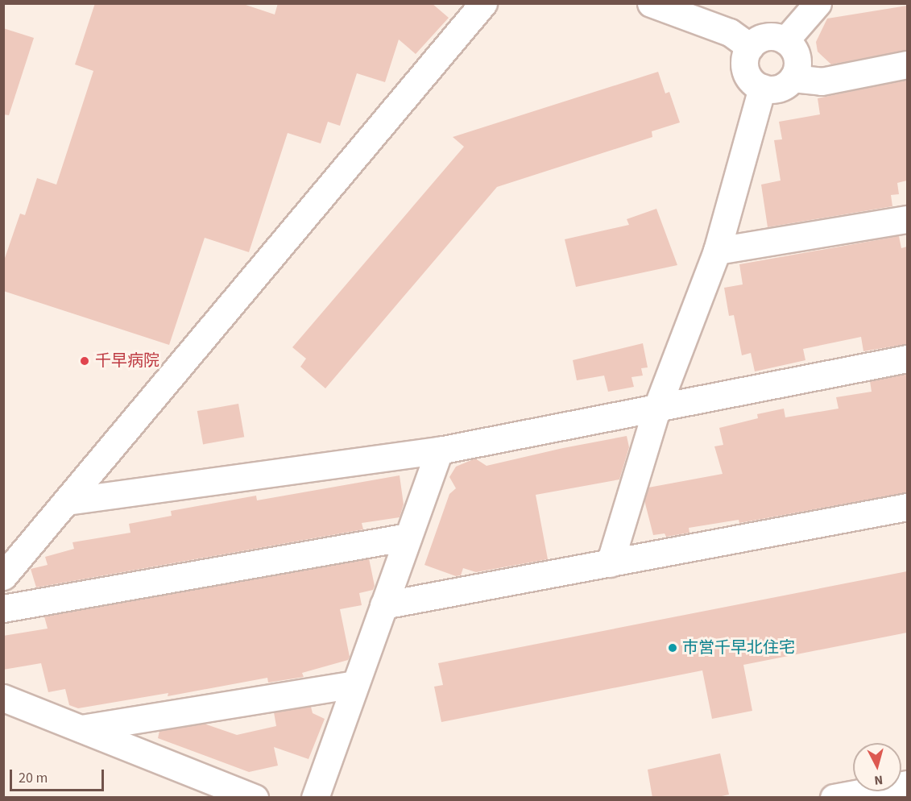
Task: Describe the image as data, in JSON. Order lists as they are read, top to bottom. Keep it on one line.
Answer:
{"places":["千早病院","市営千早北住宅"],"scale_bar":"20 m","north":"bottom"}
